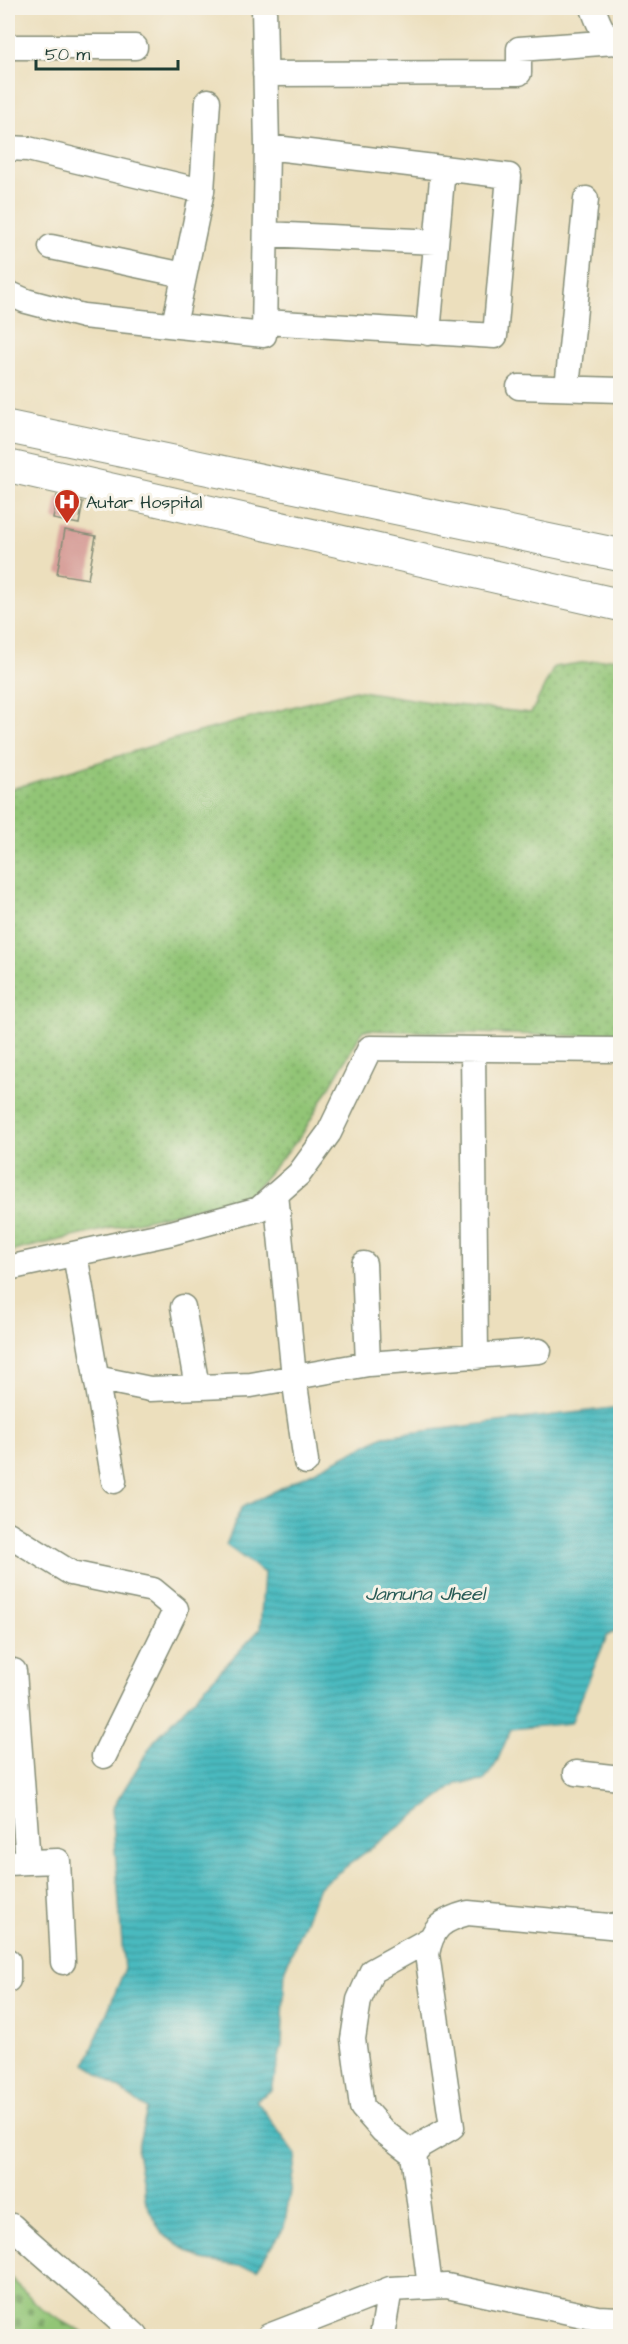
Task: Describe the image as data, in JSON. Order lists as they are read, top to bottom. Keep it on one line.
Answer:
{"water":["Jamuna Jheel"],"places":{"hospital":["Autar Hospital"]},"scale_bar":"50 m"}
